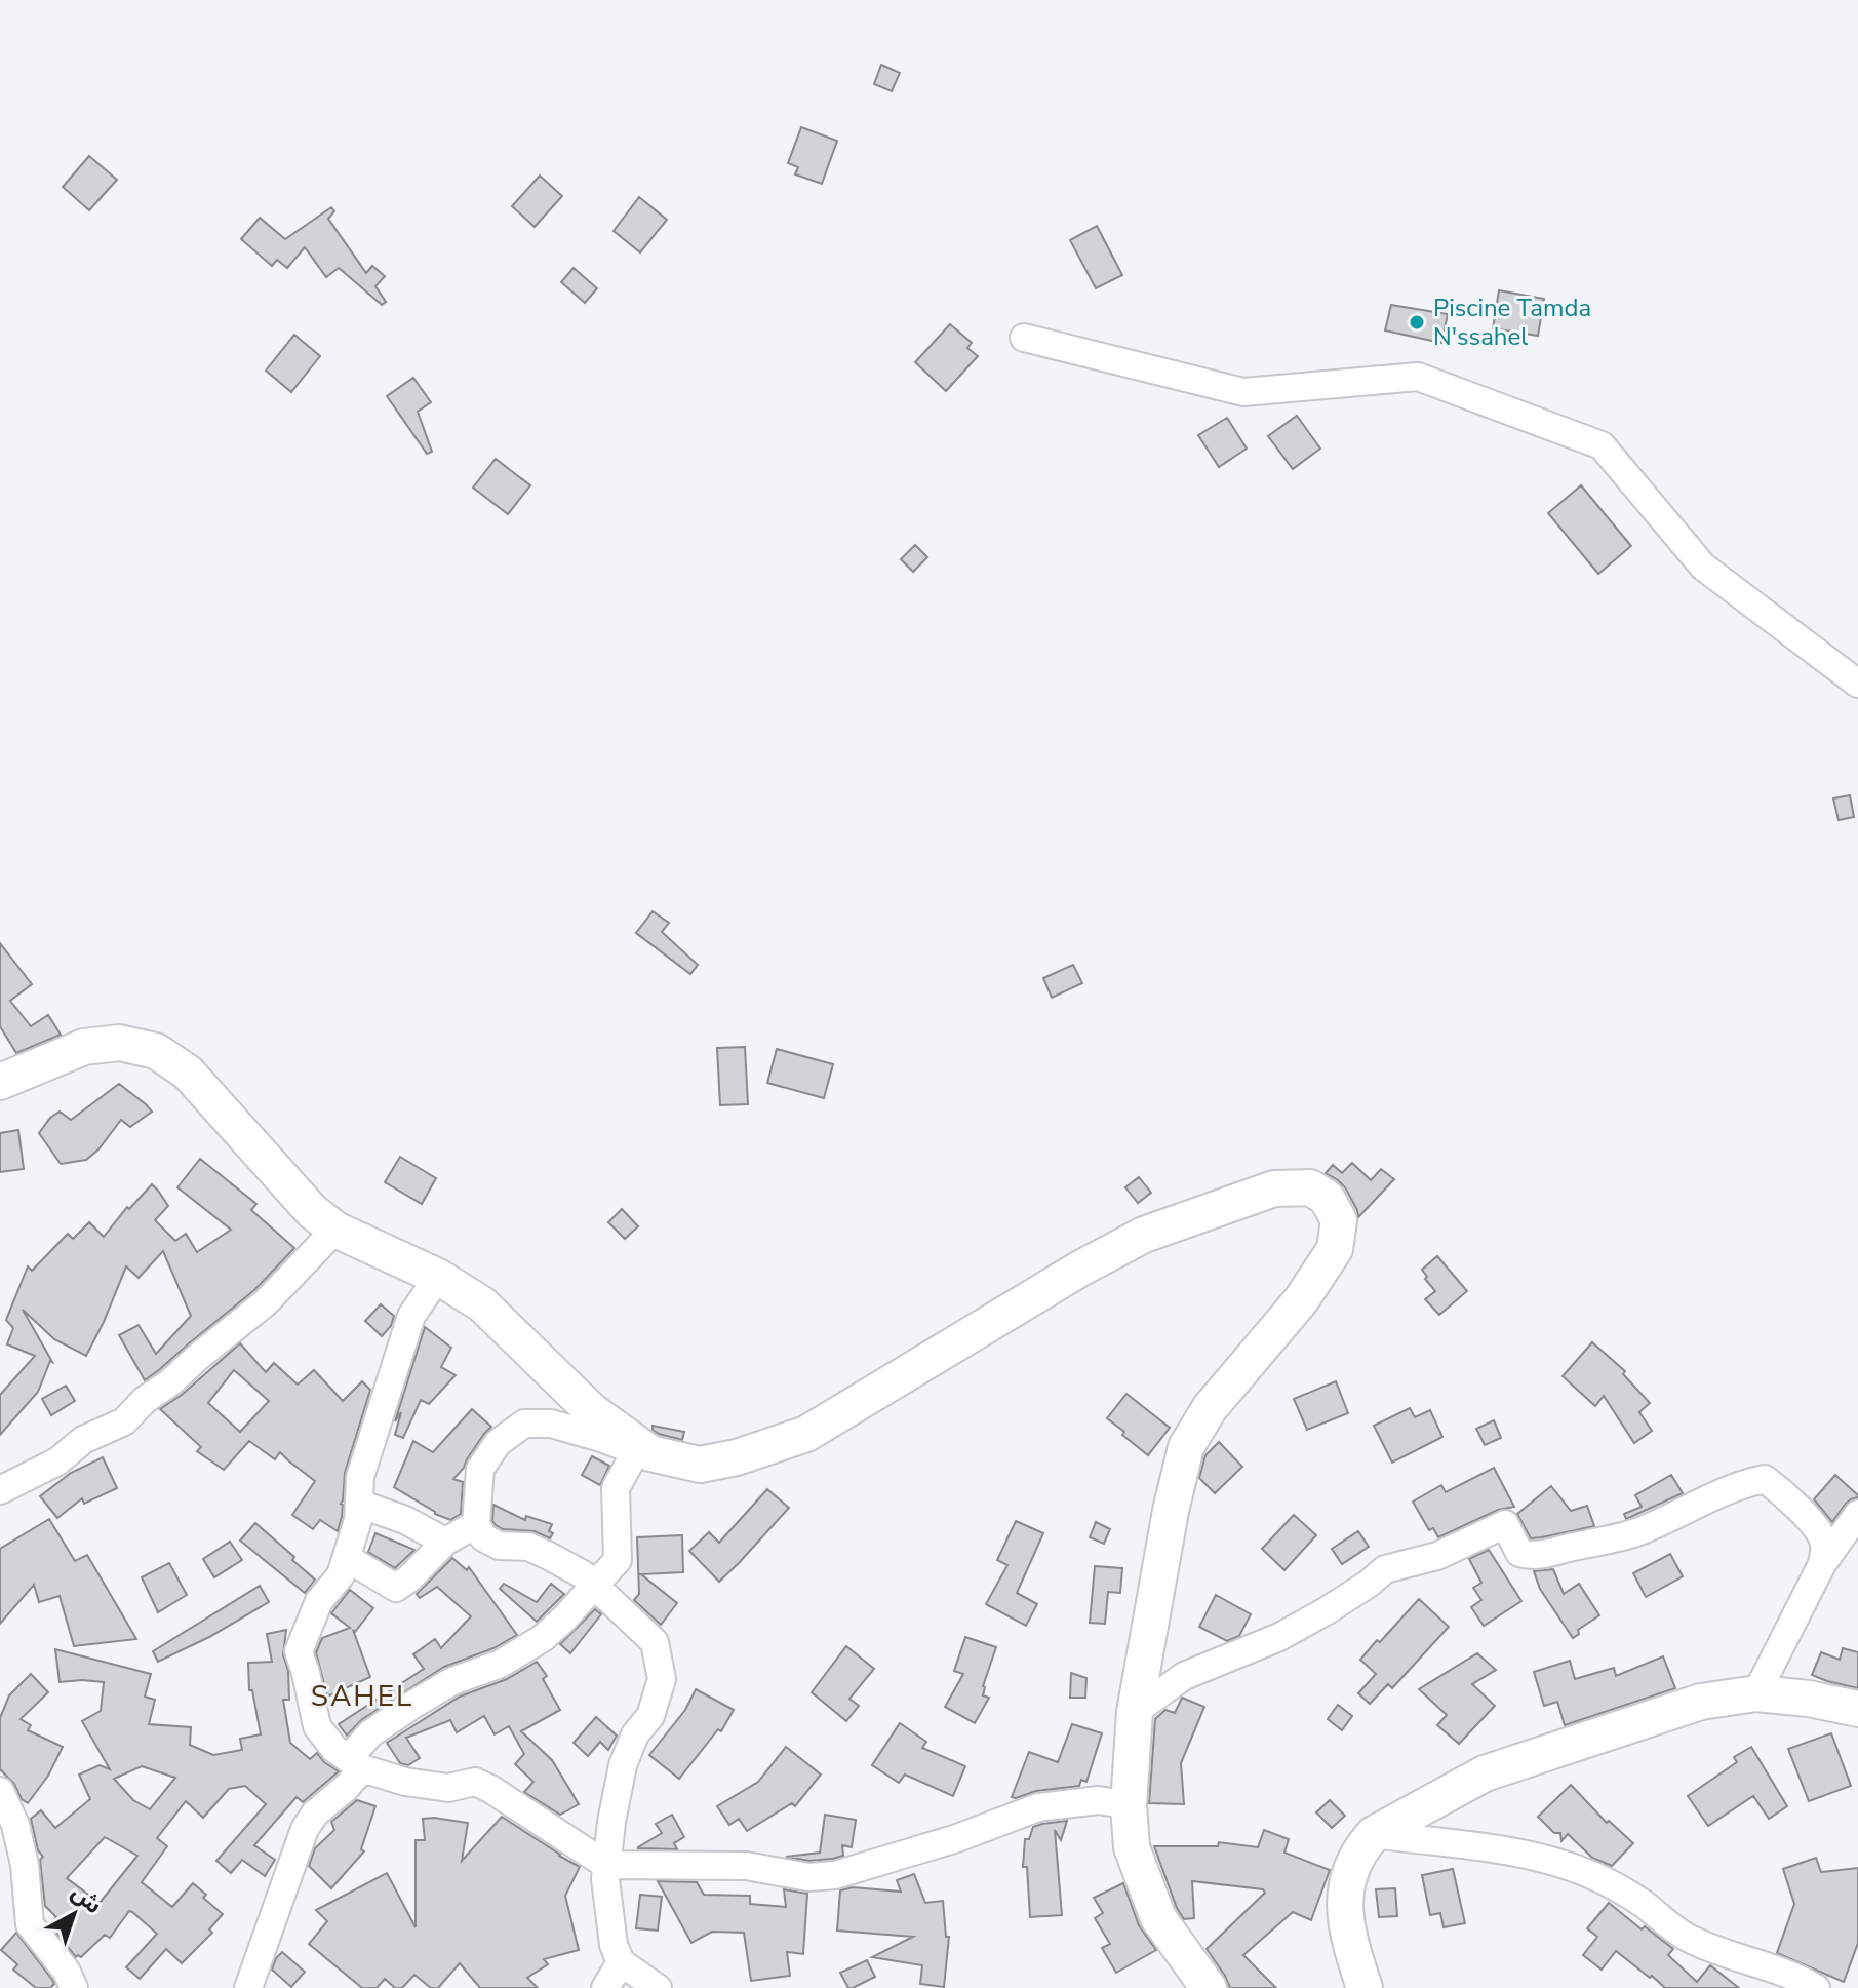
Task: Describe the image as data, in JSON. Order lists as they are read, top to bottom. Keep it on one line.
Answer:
{"districts":["SAHEL"],"places":["Piscine Tamda N'ssahel"],"north":"top right"}
